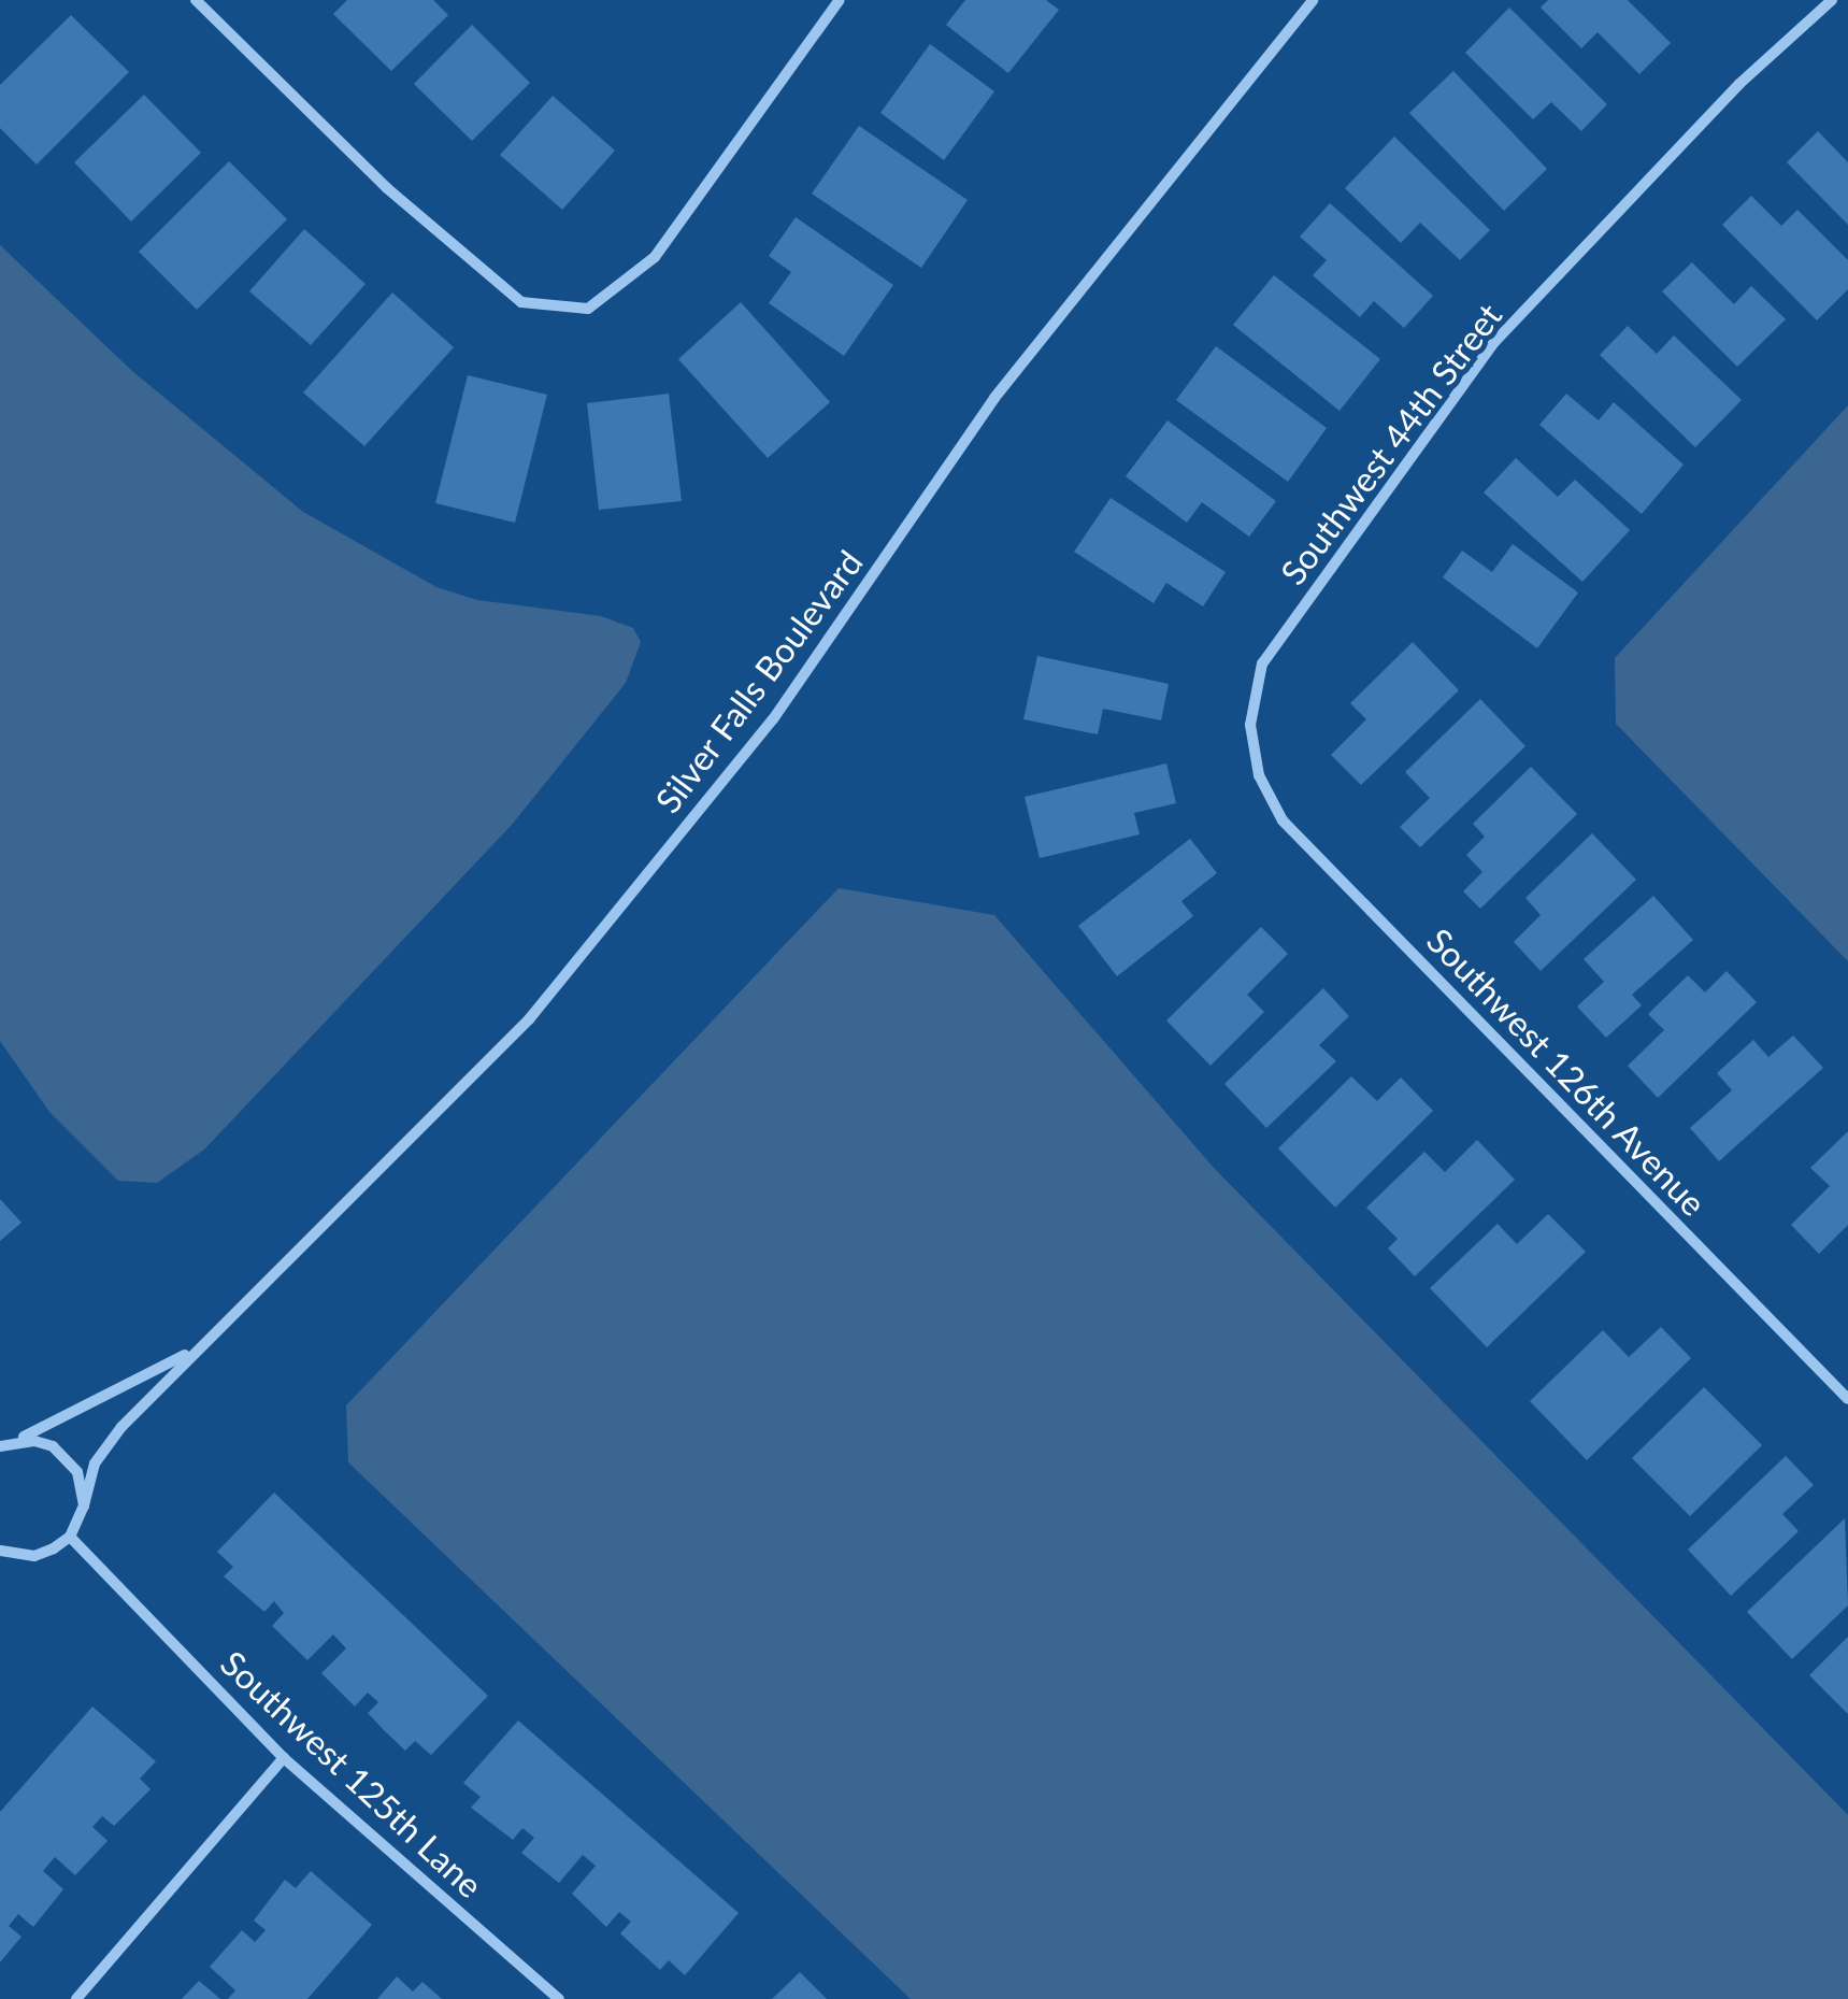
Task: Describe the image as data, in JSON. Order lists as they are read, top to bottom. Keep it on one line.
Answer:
{"streets":{"street":["Southwest 44th Street","Silver Falls Boulevard","Southwest 126th Avenue","Southwest 125th Lane"]},"crossings":[["Southwest 44th Street","Southwest 126th Avenue"],["Silver Falls Boulevard","Southwest 125th Lane"]]}
